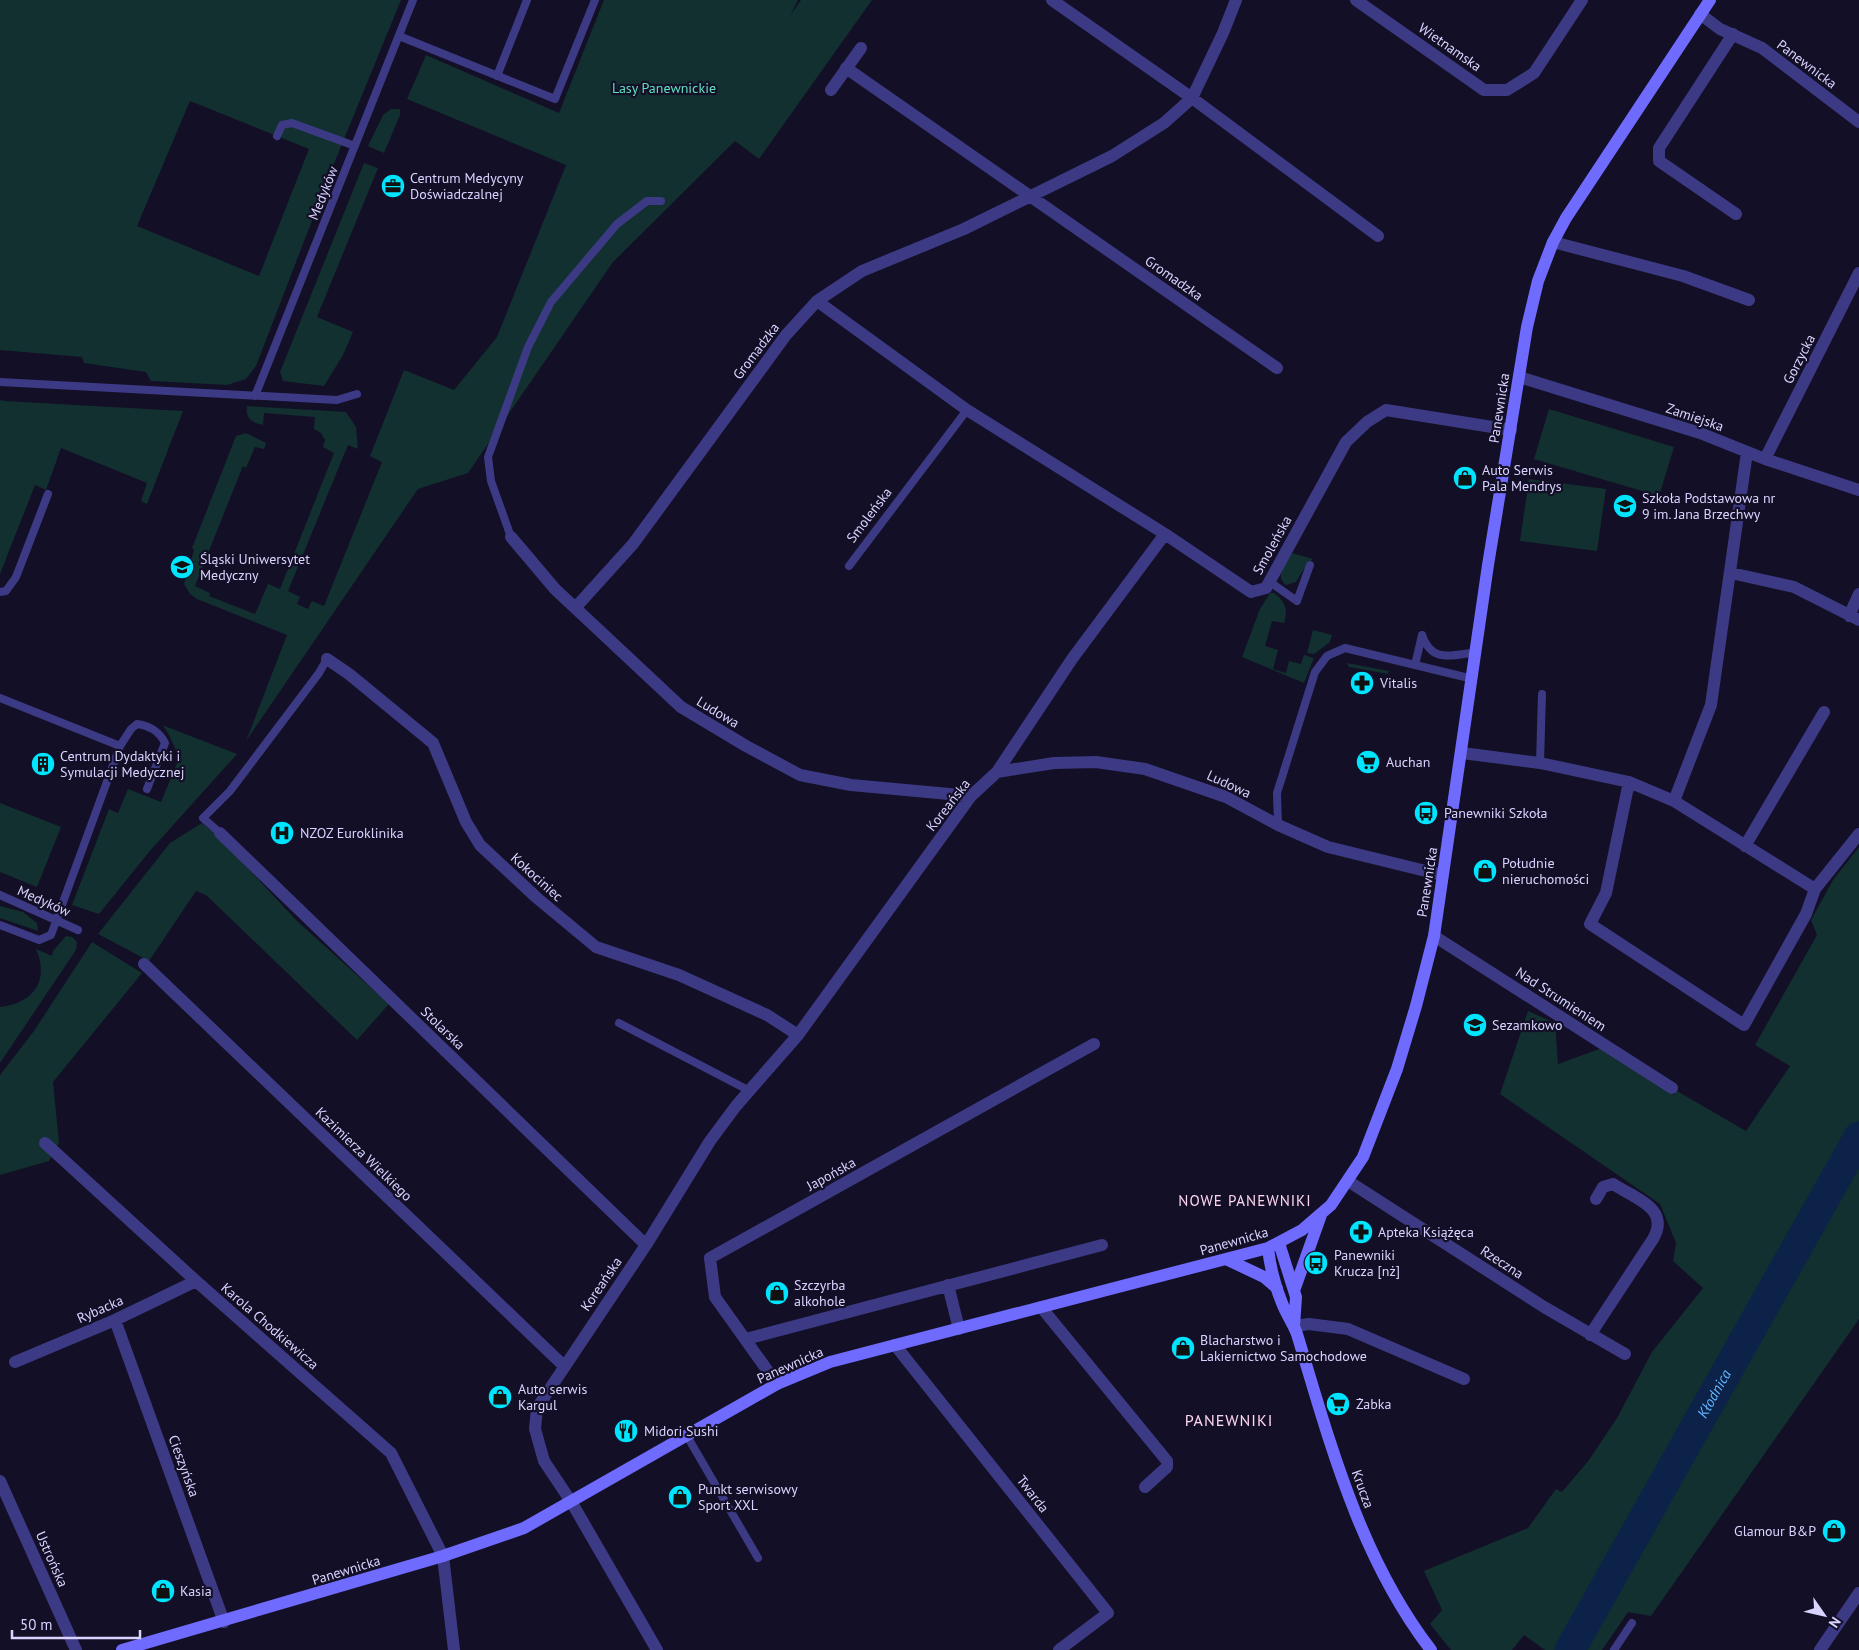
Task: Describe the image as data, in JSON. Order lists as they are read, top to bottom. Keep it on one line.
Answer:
{"streets":{"street":["Wietnamska","Panewnicka","Gromadzka","Gorzycka","Zamiejska","Smoleńska","Ludowa","Koreańska","Kokociniec","Nad Strumieniem","Stolarska","Kazimierza Wielkiego","Japońska","Rzeczna","Rybacka","Karola Chodkiewicza","Cieszyńska","Krucza","Twarda","Ustrońska"],"lane":["Medyków"]},"crossings":[["Panewnicka","Zamiejska"],["Panewnicka","Smoleńska"],["Panewnicka","Ludowa"],["Panewnicka","Koreańska"],["Panewnicka","Nad Strumieniem"],["Panewnicka","Japońska"],["Panewnicka","Rzeczna"],["Panewnicka","Karola Chodkiewicza"],["Panewnicka","Cieszyńska"],["Panewnicka","Krucza"],["Panewnicka","Twarda"],["Gromadzka","Smoleńska"],["Gromadzka","Ludowa"],["Gorzycka","Zamiejska"],["Smoleńska","Koreańska"],["Ludowa","Koreańska"],["Koreańska","Kokociniec"],["Koreańska","Stolarska"],["Koreańska","Kazimierza Wielkiego"],["Rybacka","Karola Chodkiewicza"],["Rybacka","Cieszyńska"]],"districts":["NOWE PANEWNIKI","PANEWNIKI"],"water":["Kłodnica"],"parks":["Lasy Panewnickie"],"places":{"office":["Centrum Medycyny Doświadczalnej"],"shop":["Auto Serwis Pala Mendrys","Południe nieruchomości","Szczyrba alkohole","Blacharstwo i Lakiernictwo Samochodowe","Auto serwis Kargul","Punkt serwisowy Sport XXL","Glamour B&P","Kasia"],"school or university":["Szkoła Podstawowa nr 9 im. Jana Brzechwy","Śląski Uniwersytet Medyczny","Sezamkowo"],"pharmacy":["Vitalis","Apteka Książęca"],"supermarket":["Auchan","Żabka"],"building":["Centrum Dydaktyki i Symulacji Medycznej"],"bus stop":["Panewniki Szkoła","Panewniki Krucza [nż]"],"hospital":["NZOZ Euroklinika"],"restaurant":["Midori Sushi"]},"scale_bar":"50 m","north":"bottom right"}
